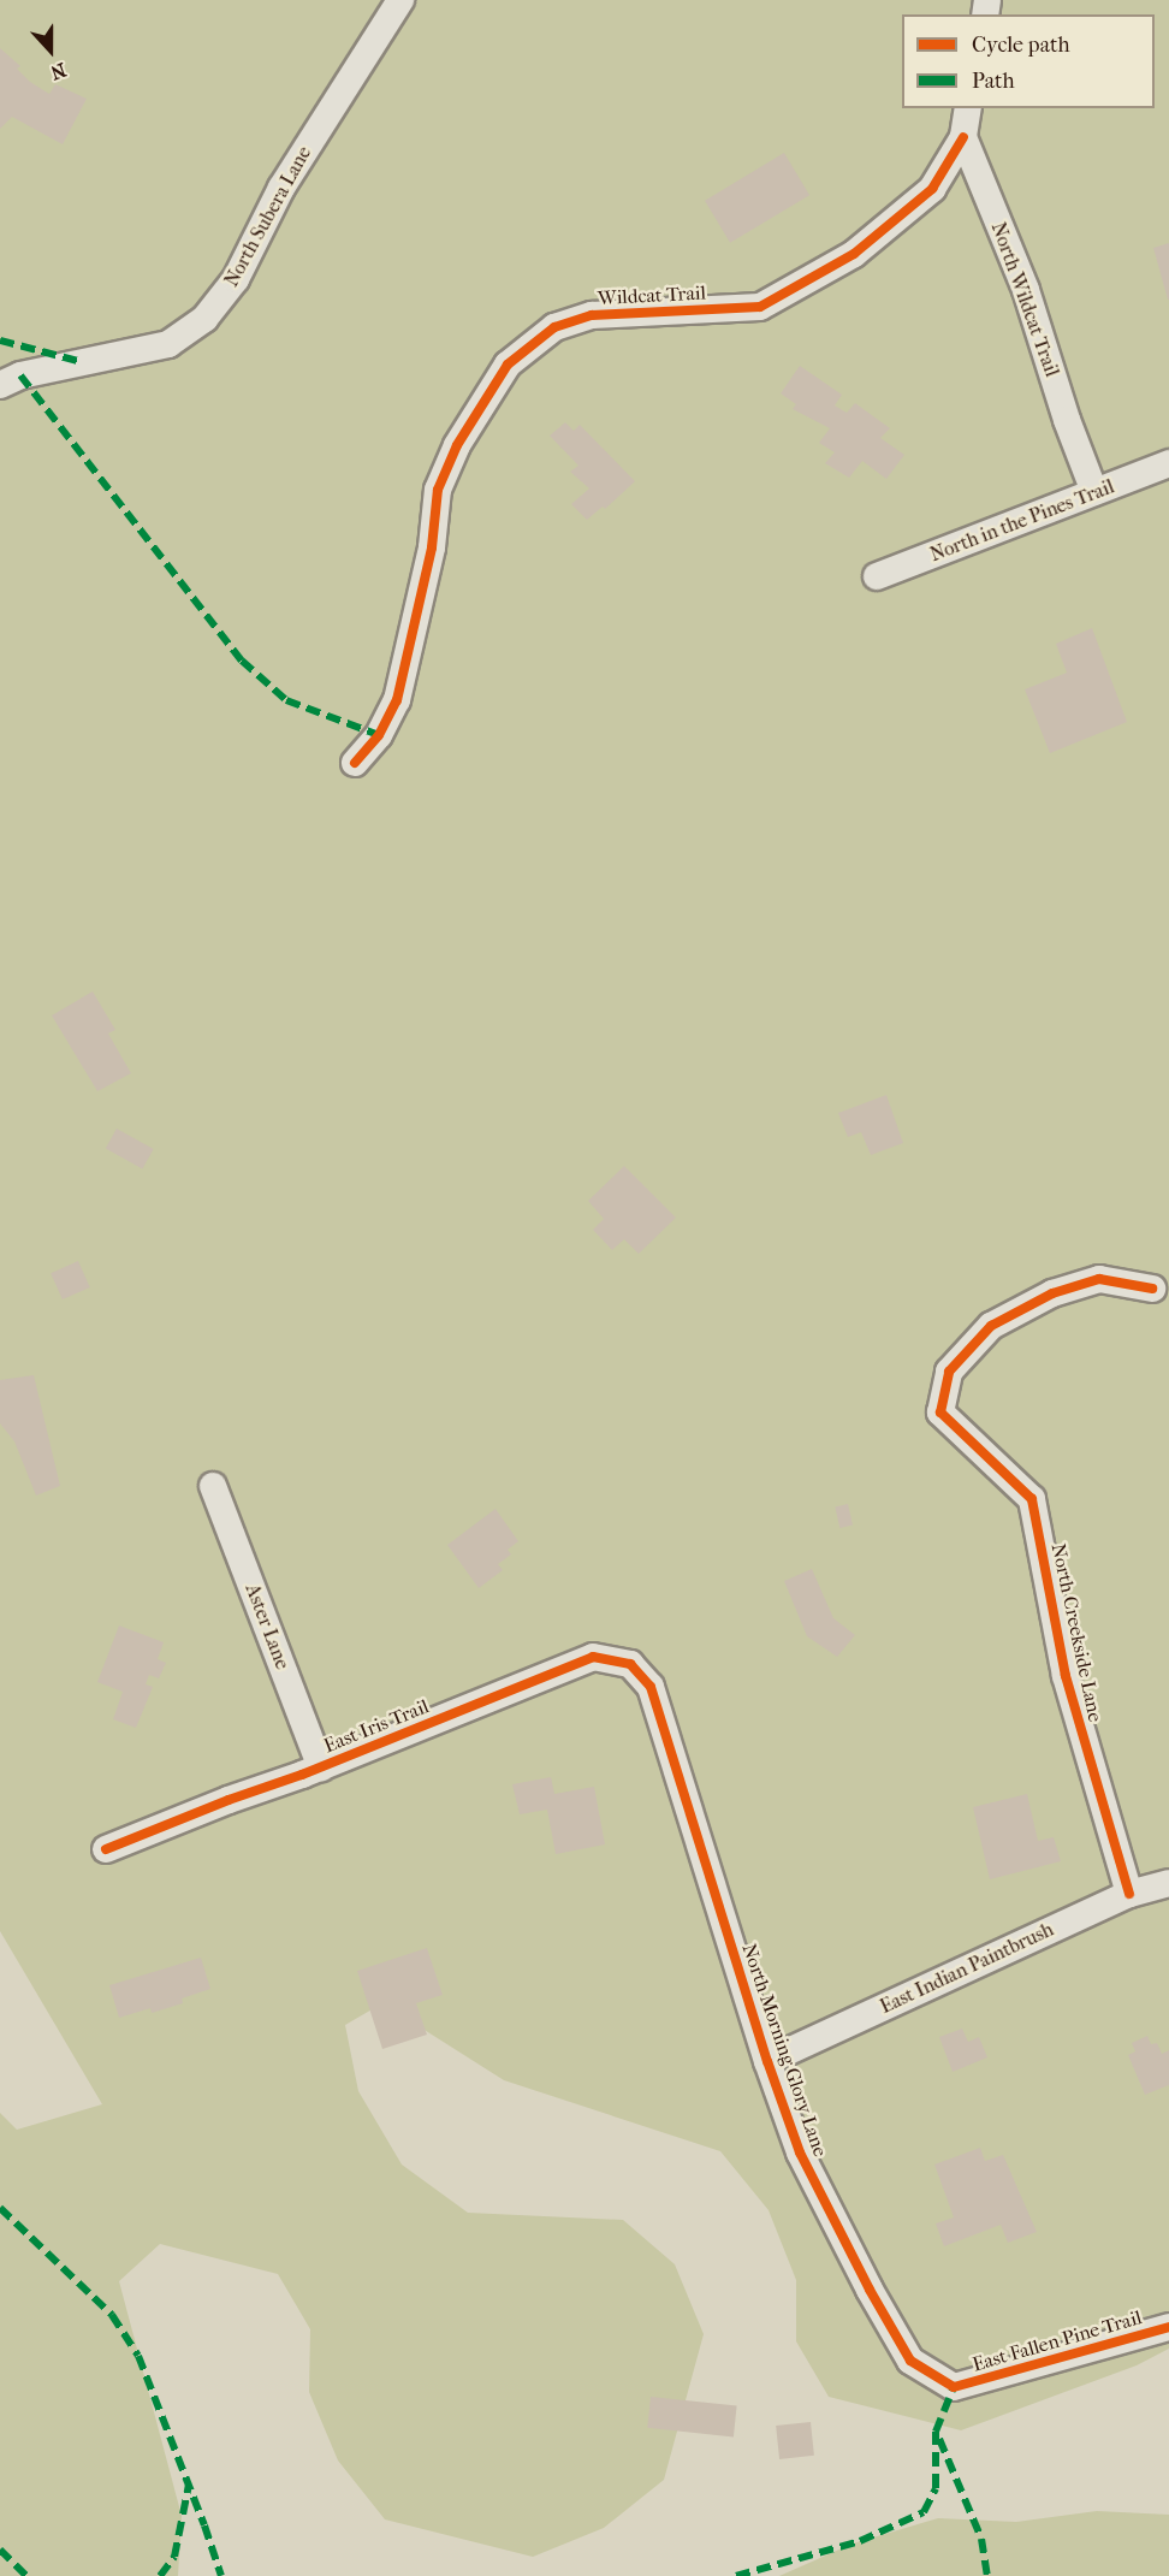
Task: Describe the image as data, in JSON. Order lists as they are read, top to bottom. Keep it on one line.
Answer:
{"streets":{"street":["North Subera Lane","Wildcat Trail","North Wildcat Trail","North in the Pines Trail","Aster Lane","North Creekside Lane","East Iris Trail","East Indian Paintbrush","North Morning Glory Lane","East Fallen Pine Trail"]},"crossings":[["Wildcat Trail","North Wildcat Trail"],["North Wildcat Trail","North in the Pines Trail"],["Aster Lane","East Iris Trail"],["North Creekside Lane","East Indian Paintbrush"],["East Iris Trail","North Morning Glory Lane"],["East Indian Paintbrush","North Morning Glory Lane"],["North Morning Glory Lane","East Fallen Pine Trail"]],"legend":["Cycle path","Path"],"north":"bottom"}
